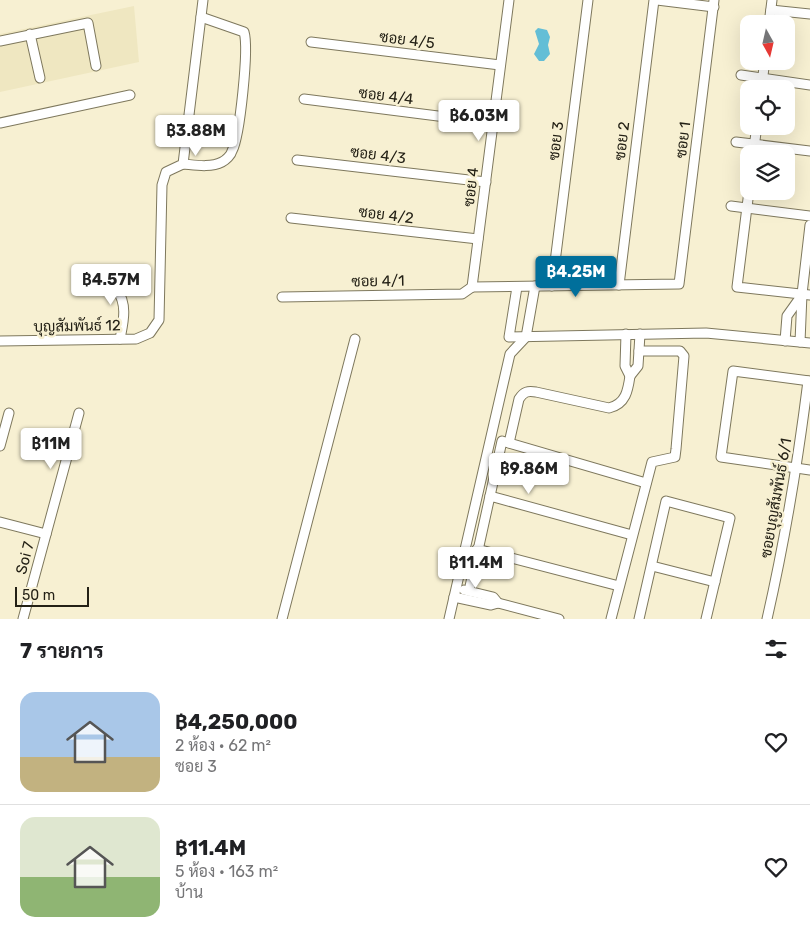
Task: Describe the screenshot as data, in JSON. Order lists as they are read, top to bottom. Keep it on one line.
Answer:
{"streets":{"street":["ซอย 4/5","ซอย 4/4","ซอย 1","ซอย 3","ซอย 2","ซอย 4/3","ซอย 4","ซอย 4/2","ซอย 4/1","บุญสัมพันธ์ 12","ซอยบุญสัมพันธ์ 6/1","Soi 7"]},"crossings":[["ซอย 4/5","ซอย 4"],["ซอย 4/4","ซอย 4"],["ซอย 1","ซอย 4/1"],["ซอย 3","ซอย 4/1"],["ซอย 2","ซอย 4/1"],["ซอย 4/3","ซอย 4"],["ซอย 4","ซอย 4/2"],["ซอย 4","ซอย 4/1"]],"scale_bar":"50 m","north":"bottom","page":{"price":["฿6.03M","฿3.88M","฿4.25M","฿4.57M","฿11M","฿9.86M","฿11.4M"],"scale":"50 m","heading":"7 รายการ","list":[{"name":"฿4,250,000","note":"2 ห้อง · 62 m² · ซอย 3"},{"name":"฿11.4M","note":"5 ห้อง · 163 m² · บ้าน"}]}}
